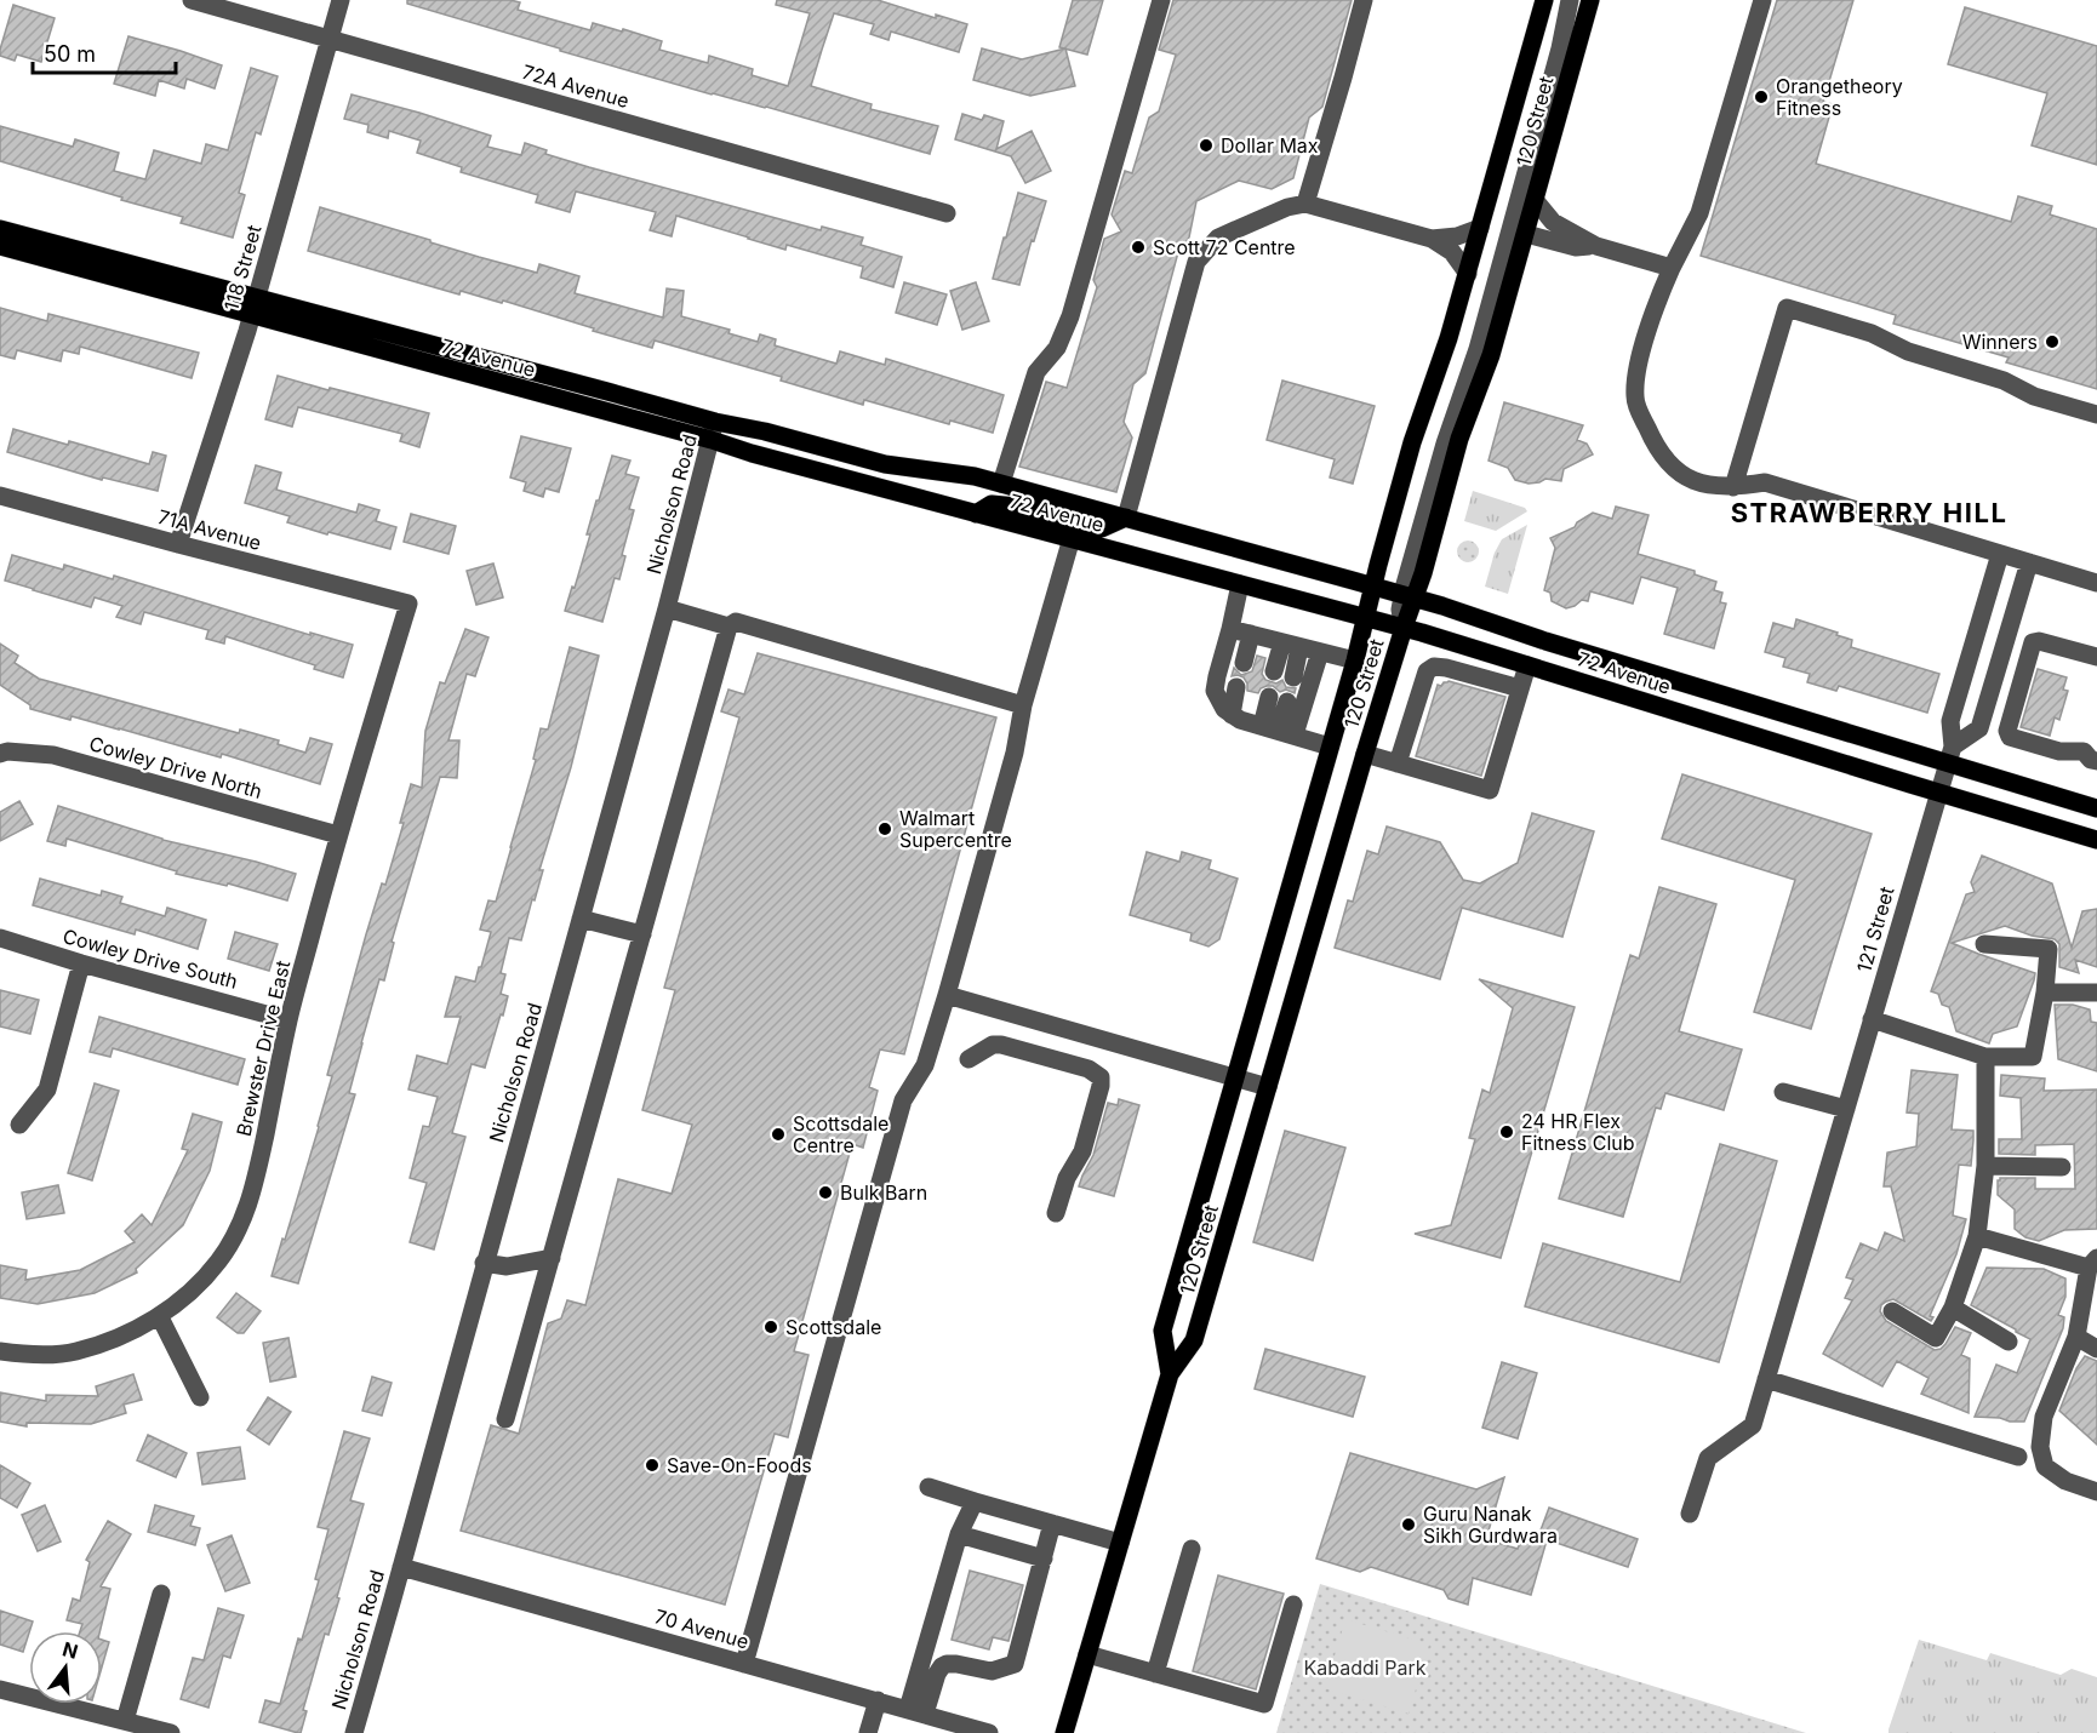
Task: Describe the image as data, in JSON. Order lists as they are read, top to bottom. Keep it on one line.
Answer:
{"streets":{"main road":["120 Street","72 Avenue"],"street":["72A Avenue","118 Street","Nicholson Road","71A Avenue","Cowley Drive North","121 Street","Cowley Drive South","Brewster Drive East","70 Avenue"]},"crossings":[["72A Avenue","118 Street"],["120 Street","72 Avenue"],["118 Street","72 Avenue"],["118 Street","71A Avenue"],["72 Avenue","Nicholson Road"],["72 Avenue","121 Street"],["Nicholson Road","70 Avenue"],["71A Avenue","Brewster Drive East"],["Cowley Drive North","Brewster Drive East"],["Cowley Drive South","Brewster Drive East"]],"districts":["STRAWBERRY HILL"],"parks":["Kabaddi Park"],"places":["Orangetheory Fitness","Dollar Max","Scott 72 Centre","Winners","Walmart Supercentre","24 HR Flex Fitness Club","Scottsdale Centre","Bulk Barn","Scottsdale","Save-On-Foods","Guru Nanak Sikh Gurdwara"],"scale_bar":"50 m","north":"top"}
